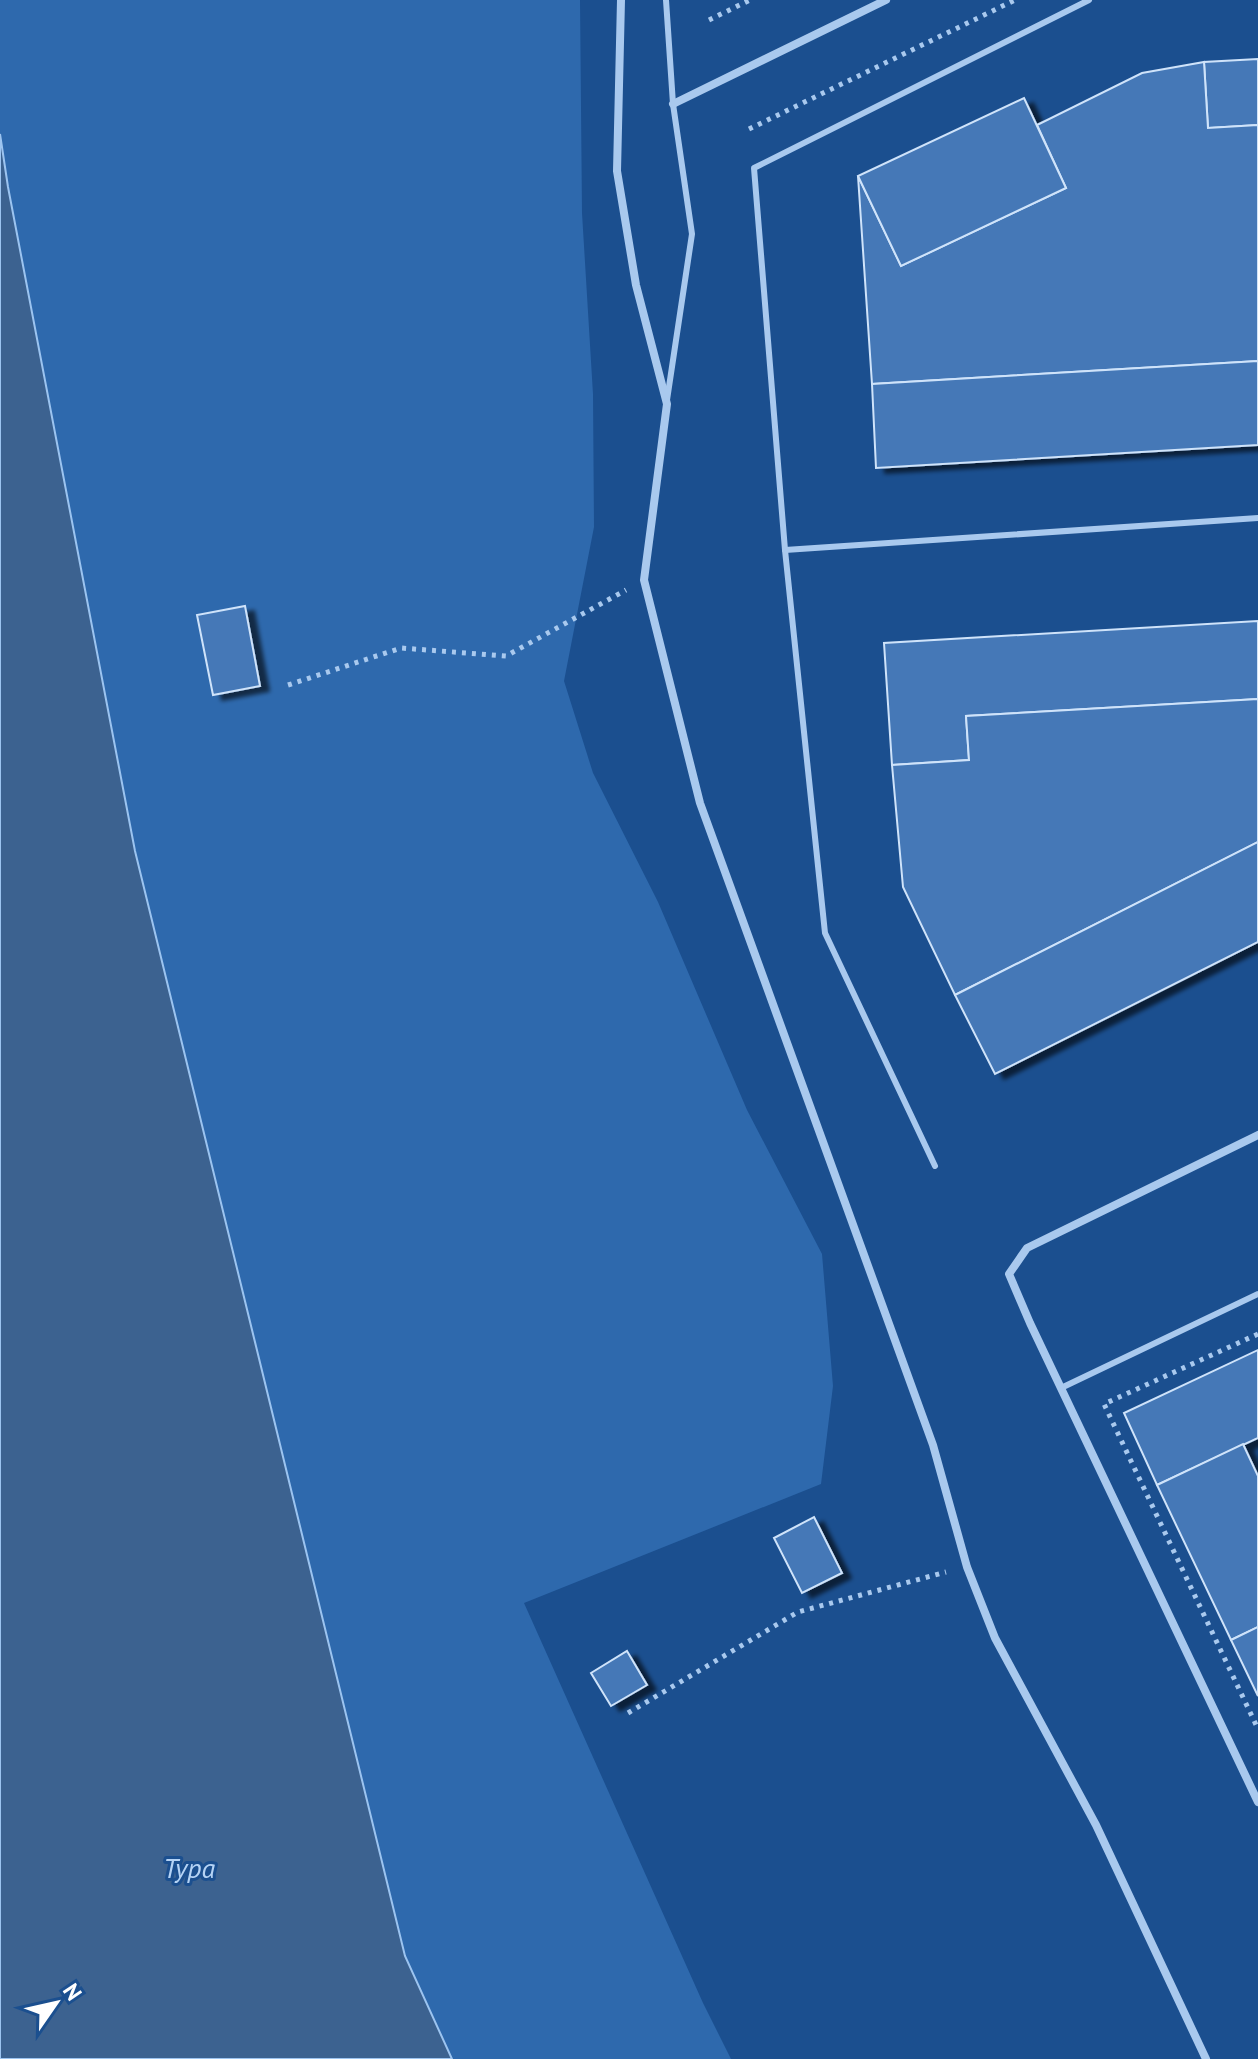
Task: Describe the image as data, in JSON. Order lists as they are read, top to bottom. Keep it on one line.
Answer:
{"water":["Тура"],"north":"top right"}
